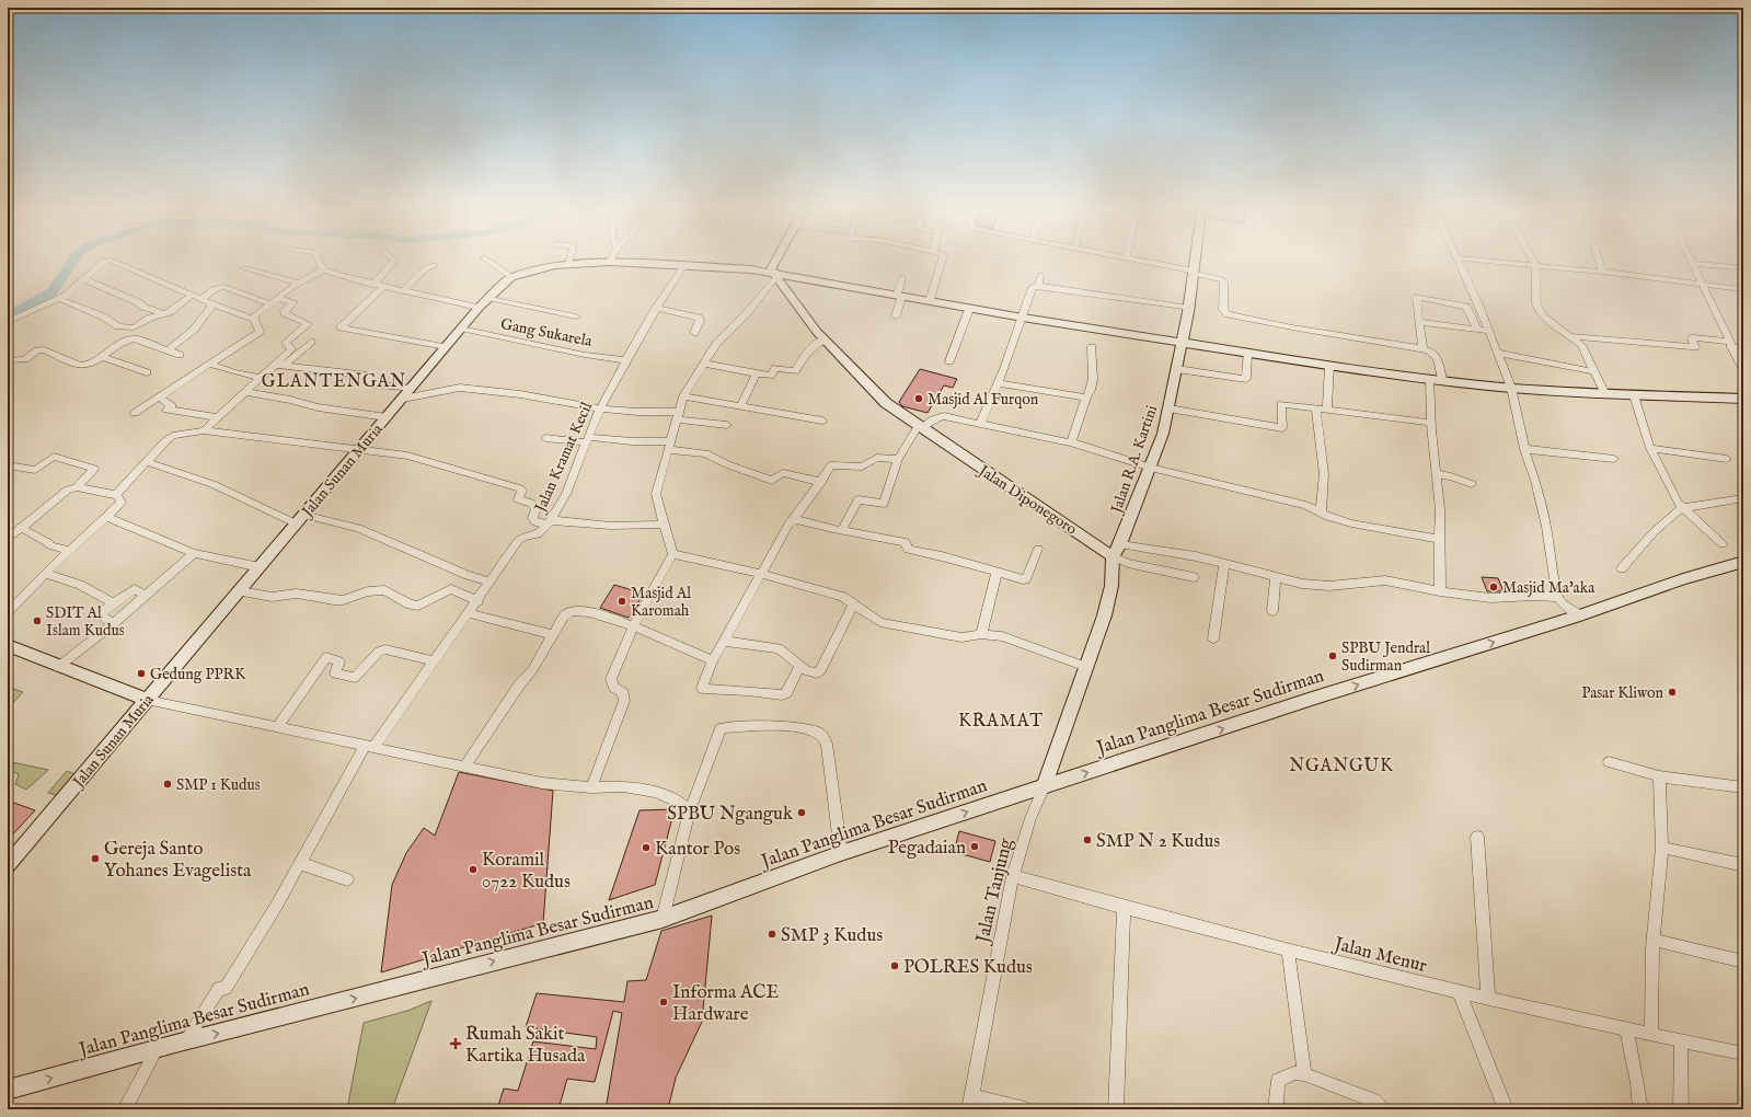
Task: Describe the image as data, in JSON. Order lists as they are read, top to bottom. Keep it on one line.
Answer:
{"streets":{"main road":["Jalan R.A. Kartini","Jalan Sunan Muria","Jalan Diponegoro","Jalan Panglima Besar Sudirman"],"street":["Gang Sukarela","Jalan Kramat Kecil","Jalan Tanjung","Jalan Menur"]},"crossings":[["Gang Sukarela","Jalan Kramat Kecil"],["Gang Sukarela","Jalan Sunan Muria"],["Jalan Kramat Kecil","Jalan Sunan Muria"],["Jalan Kramat Kecil","Jalan Panglima Besar Sudirman"],["Jalan R.A. Kartini","Jalan Sunan Muria"],["Jalan R.A. Kartini","Jalan Diponegoro"],["Jalan Sunan Muria","Jalan Diponegoro"],["Jalan Panglima Besar Sudirman","Jalan Tanjung"],["Jalan Tanjung","Jalan Menur"]],"one_way":["Jalan Panglima Besar Sudirman"],"districts":["GLANTENGAN","KRAMAT","NGANGUK"],"places":{"other":["Masjid Al Furqon","Masjid Ma'aka","Masjid Al Karomah","SDIT Al Islam Kudus","SPBU Jendral Sudirman","Gedung PPRK","Pasar Kliwon","SMP 1 Kudus","SPBU Nganguk","SMP N 2 Kudus","Pegadaian","Kantor Pos","Gereja Santo Yohanes Evagelista","Koramil 0722 Kudus","SMP 3 Kudus","POLRES Kudus","Informa ACE Hardware"],"health":["Rumah Sakit Kartika Husada"]}}
